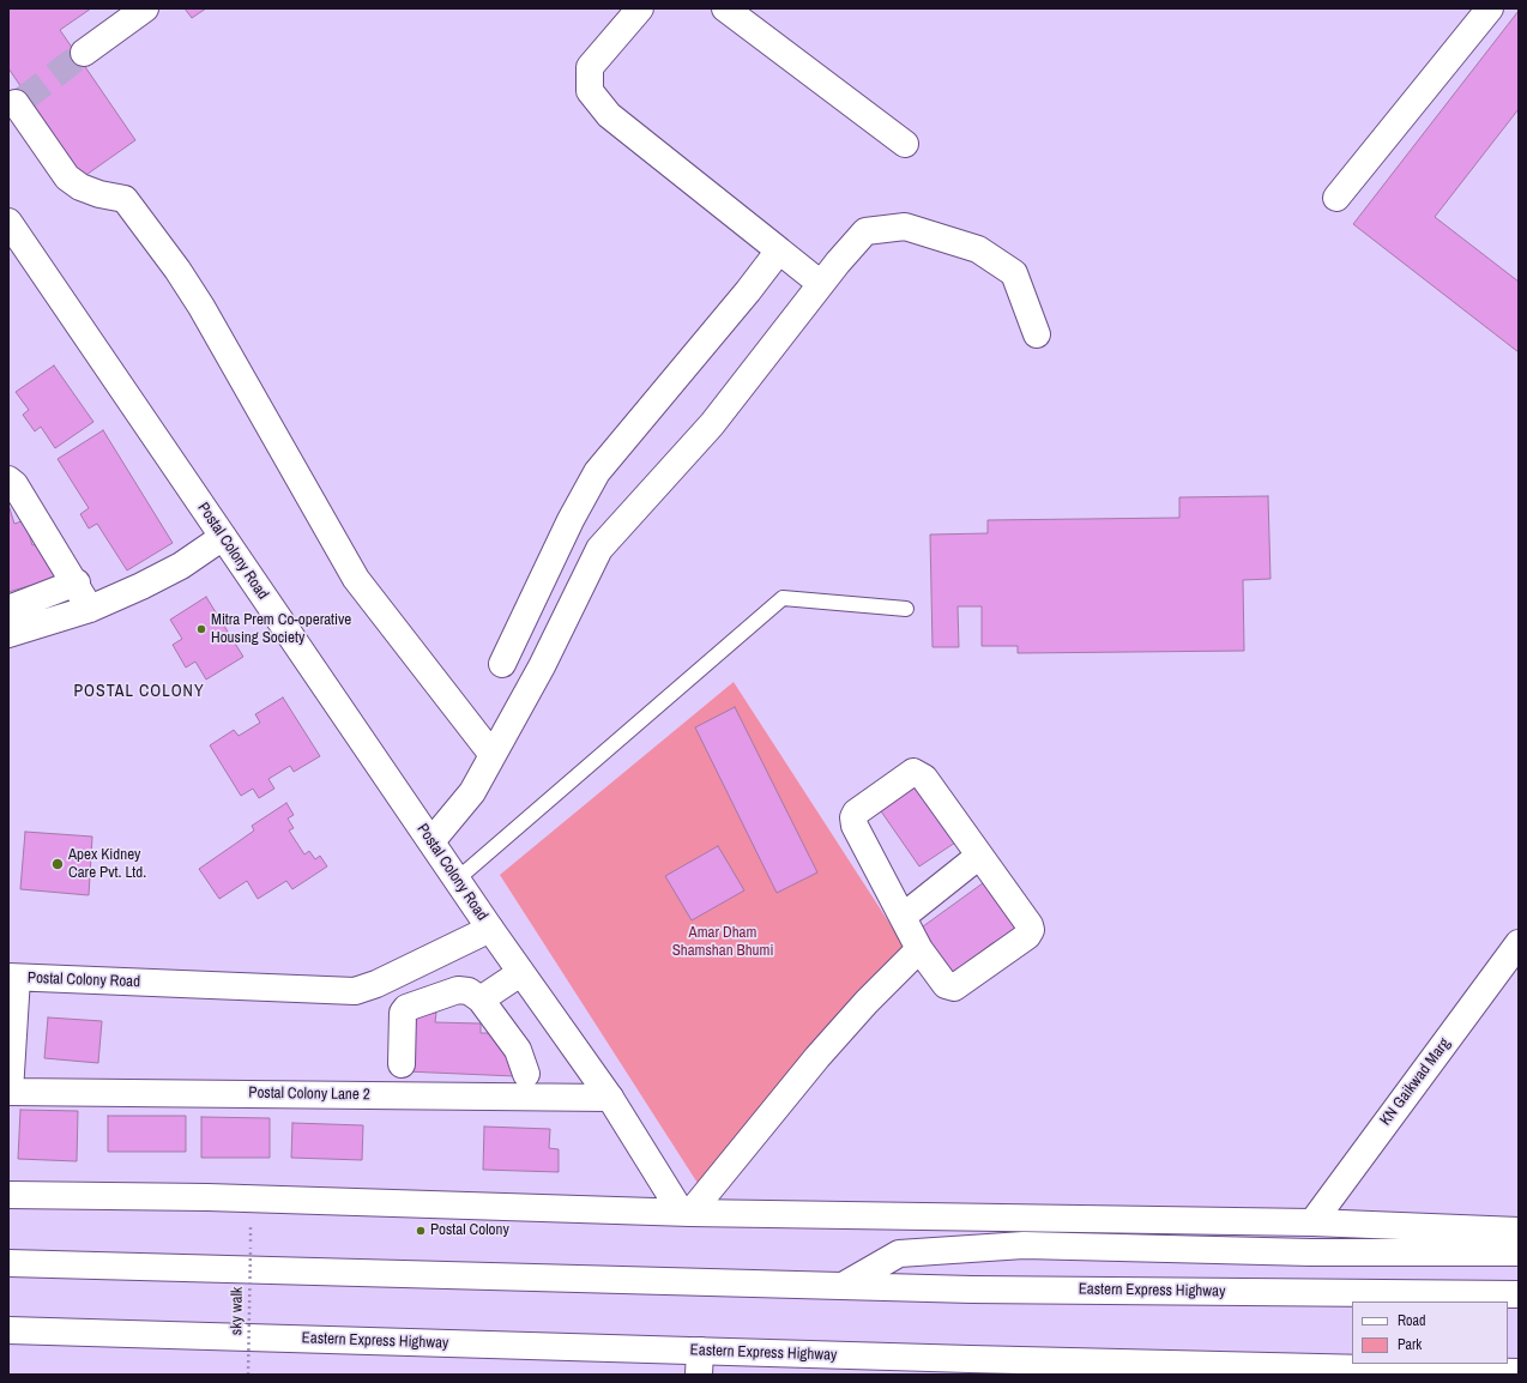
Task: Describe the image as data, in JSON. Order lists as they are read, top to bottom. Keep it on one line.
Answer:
{"streets":{"main road":["Postal Colony Road","KN Gaikwad Marg","Postal Colony Lane 2","Eastern Express Highway"],"path":["sky walk"]},"crossings":[["Postal Colony Road","Postal Colony Lane 2"]],"districts":["POSTAL COLONY"],"parks":["Amar Dham Shamshan Bhumi"],"places":["Mitra Prem Co-operative Housing Society","Apex Kidney Care Pvt. Ltd.","Postal Colony"],"legend":["Road","Park"]}
